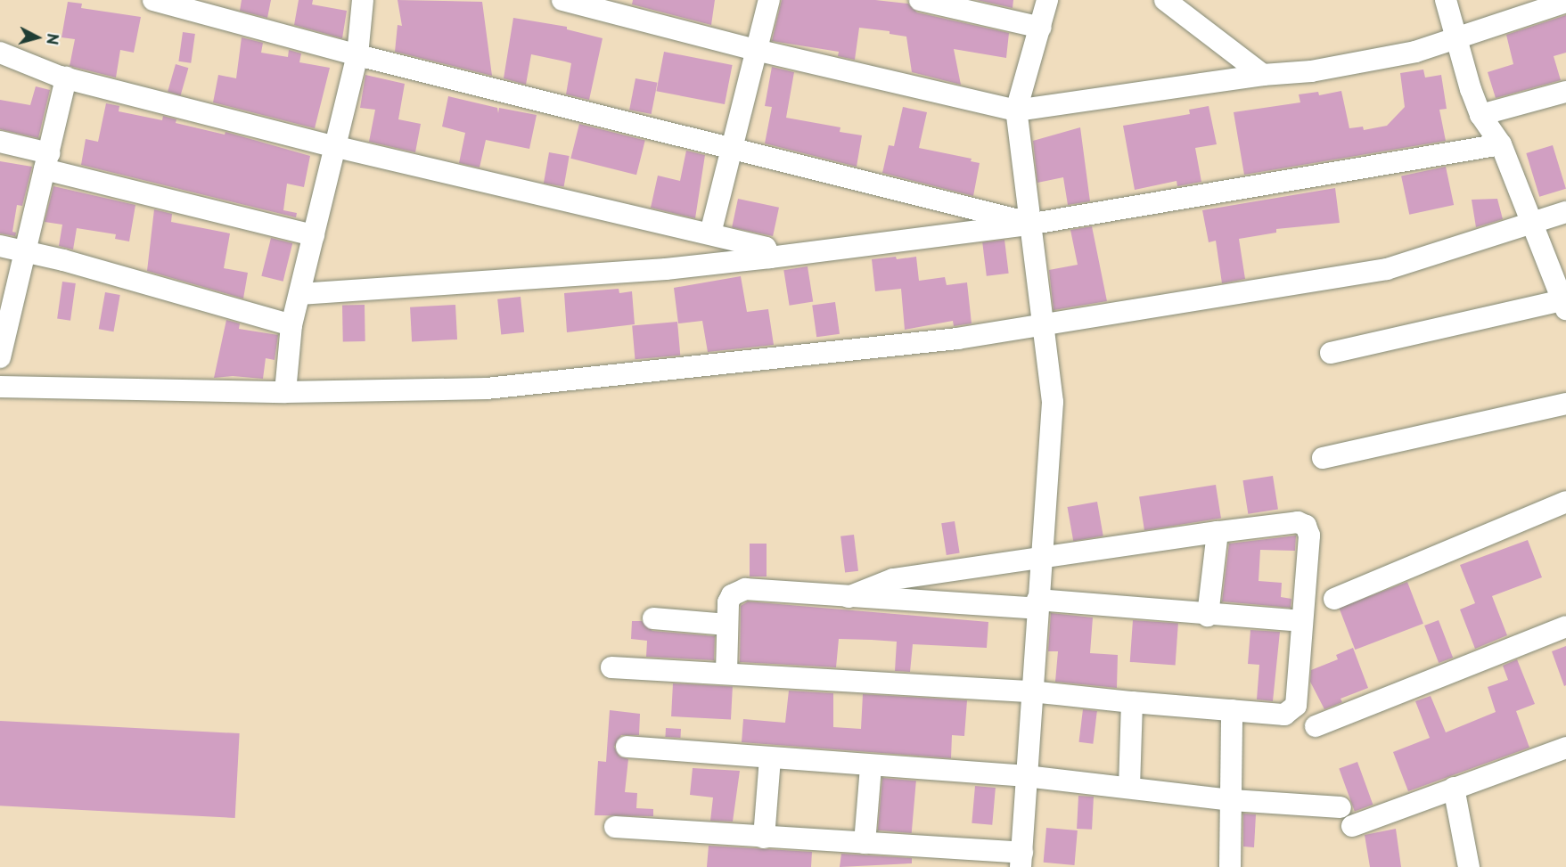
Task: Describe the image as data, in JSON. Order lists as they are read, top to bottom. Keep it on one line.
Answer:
{"north":"right"}
